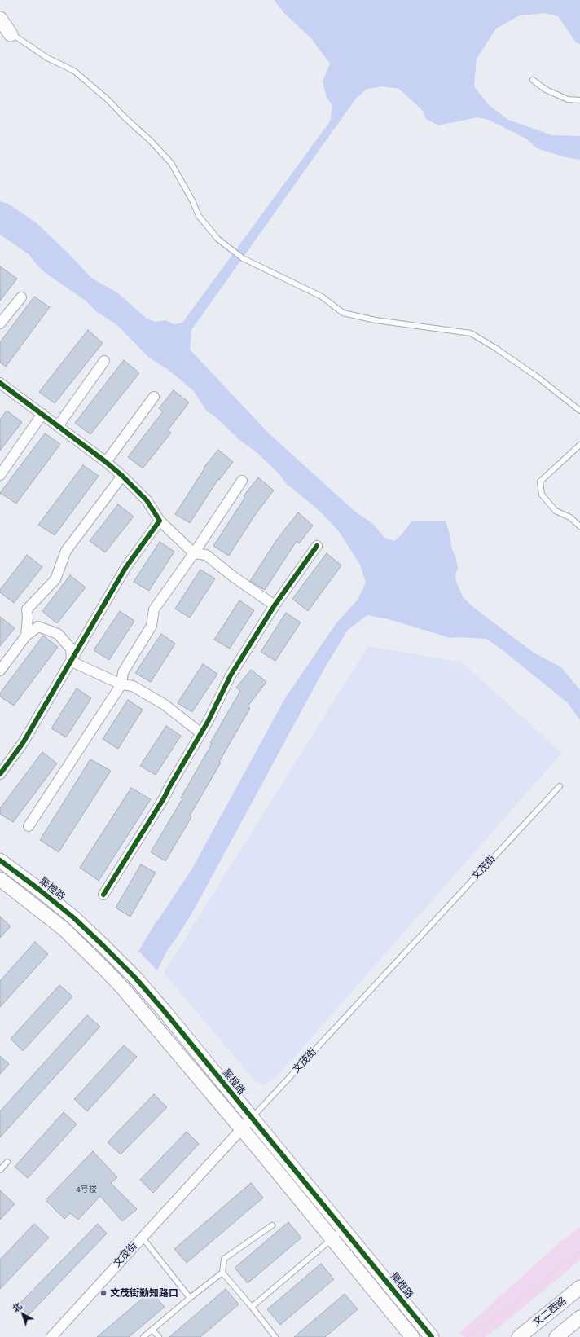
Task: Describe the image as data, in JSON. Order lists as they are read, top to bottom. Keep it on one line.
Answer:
{"streets":{"street":["文茂街","聚橙路","文二西路"]},"crossings":[["文茂街","聚橙路"]],"places":["文茂街勤知路口"],"house_numbers":["4号楼"],"north":"top left"}
